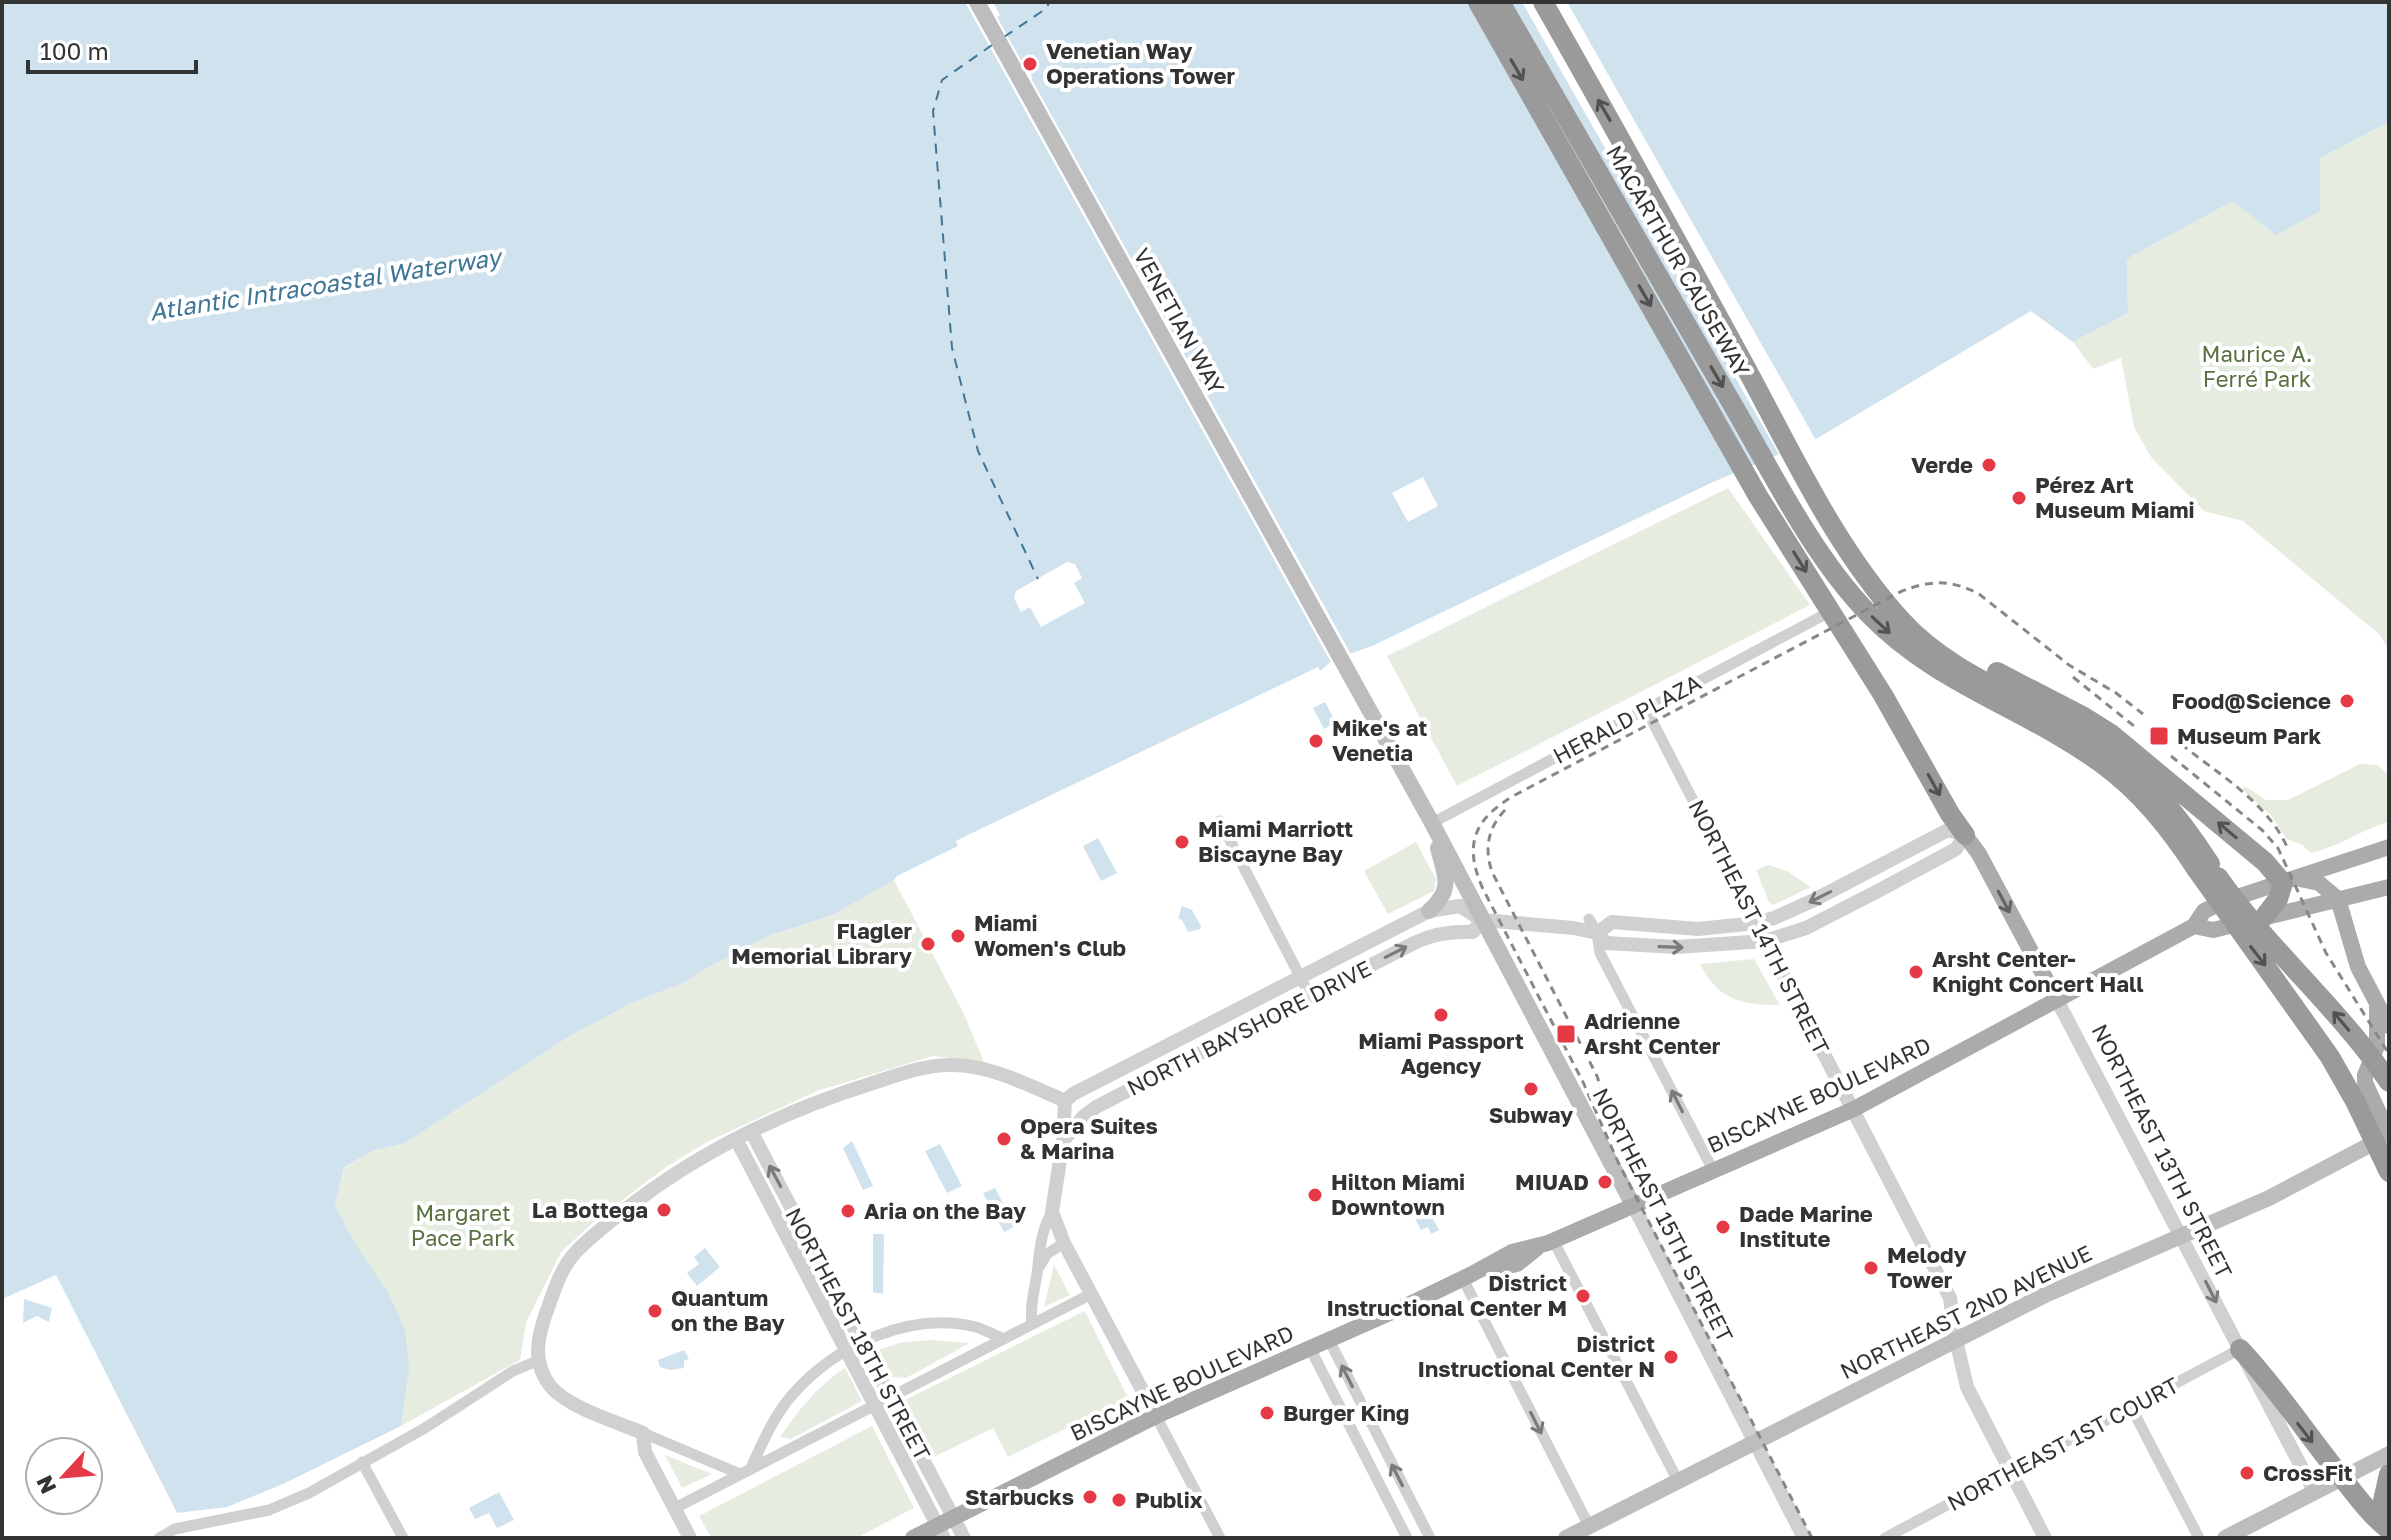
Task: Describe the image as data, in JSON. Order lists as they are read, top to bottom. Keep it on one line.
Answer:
{"streets":{"highway":["MACARTHUR CAUSEWAY"],"main road":["VENETIAN WAY","BISCAYNE BOULEVARD","NORTHEAST 13TH STREET","NORTHEAST 15TH STREET","NORTHEAST 2ND AVENUE"],"street":["HERALD PLAZA","NORTHEAST 14TH STREET","NORTH BAYSHORE DRIVE","NORTHEAST 18TH STREET","NORTHEAST 1ST COURT"]},"crossings":[["VENETIAN WAY","NORTHEAST 15TH STREET"],["HERALD PLAZA","NORTHEAST 14TH STREET"],["HERALD PLAZA","NORTHEAST 15TH STREET"],["NORTHEAST 14TH STREET","NORTH BAYSHORE DRIVE"],["NORTHEAST 14TH STREET","BISCAYNE BOULEVARD"],["NORTHEAST 14TH STREET","NORTHEAST 2ND AVENUE"],["NORTHEAST 14TH STREET","NORTHEAST 1ST COURT"],["NORTH BAYSHORE DRIVE","NORTHEAST 13TH STREET"],["NORTH BAYSHORE DRIVE","NORTHEAST 15TH STREET"],["BISCAYNE BOULEVARD","NORTHEAST 13TH STREET"],["BISCAYNE BOULEVARD","NORTHEAST 15TH STREET"],["BISCAYNE BOULEVARD","NORTHEAST 18TH STREET"],["NORTHEAST 13TH STREET","NORTHEAST 2ND AVENUE"],["NORTHEAST 13TH STREET","NORTHEAST 1ST COURT"],["NORTHEAST 15TH STREET","NORTHEAST 2ND AVENUE"]],"one_way":["NORTHEAST 13TH STREET"],"water":["Atlantic Intracoastal Waterway"],"parks":["Maurice A. Ferré Park","Margaret Pace Park"],"places":{"other":["Venetian Way Operations Tower","Verde","Pérez Art Museum Miami","Food@Science","Mike's at Venetia","Miami Marriott Biscayne Bay","Miami Women's Club","Flagler Memorial Library","Arsht Center- Knight Concert Hall","Miami Passport Agency","Subway","Opera Suites & Marina","MIUAD","Hilton Miami Downtown","La Bottega","Aria on the Bay","Dade Marine Institute","Melody Tower","District Instructional Center M","Quantum on the Bay","District Instructional Center N","Burger King","CrossFit","Starbucks","Publix"],"transit":["Museum Park","Adrienne Arsht Center"]},"scale_bar":"100 m","north":"bottom left"}
